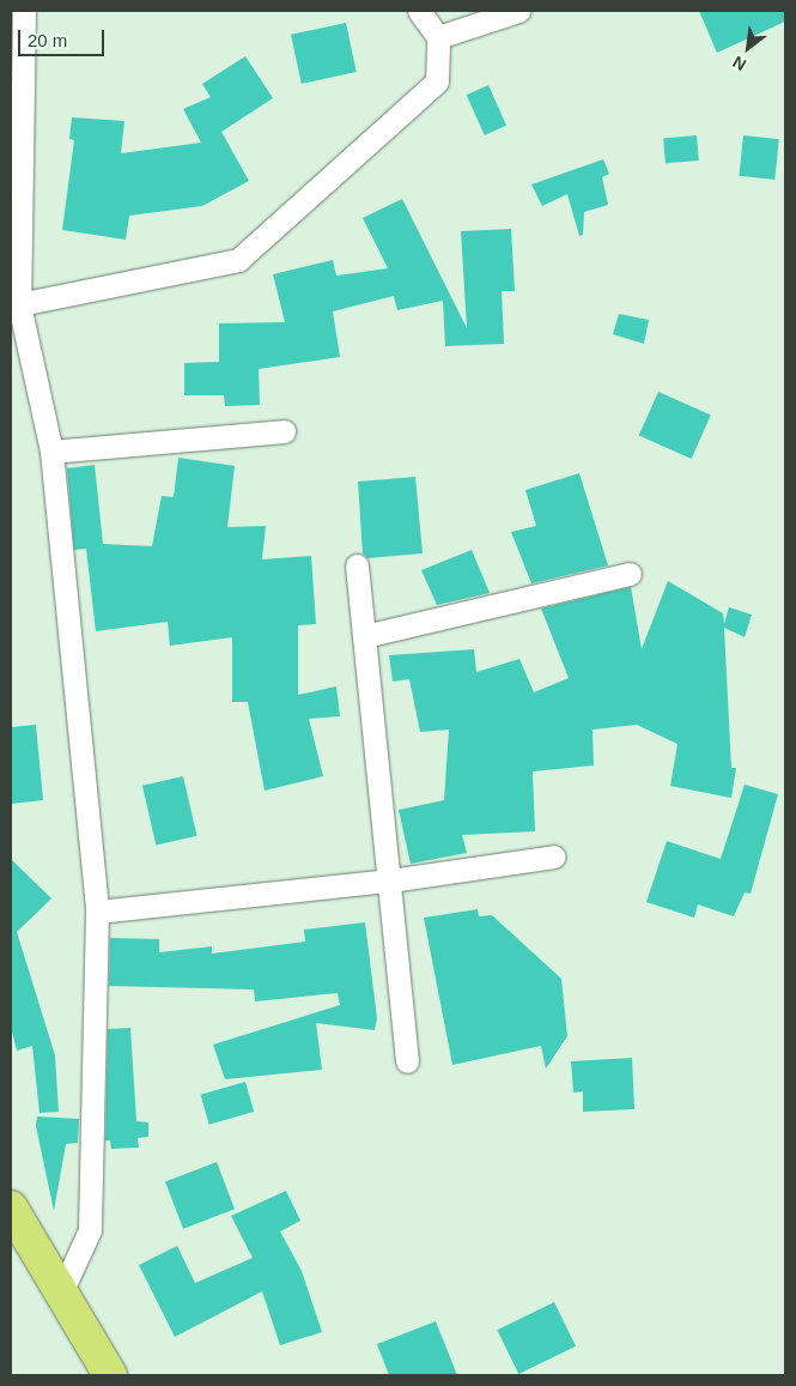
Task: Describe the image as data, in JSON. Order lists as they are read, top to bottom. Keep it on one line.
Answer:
{"scale_bar":"20 m","north":"bottom left"}
